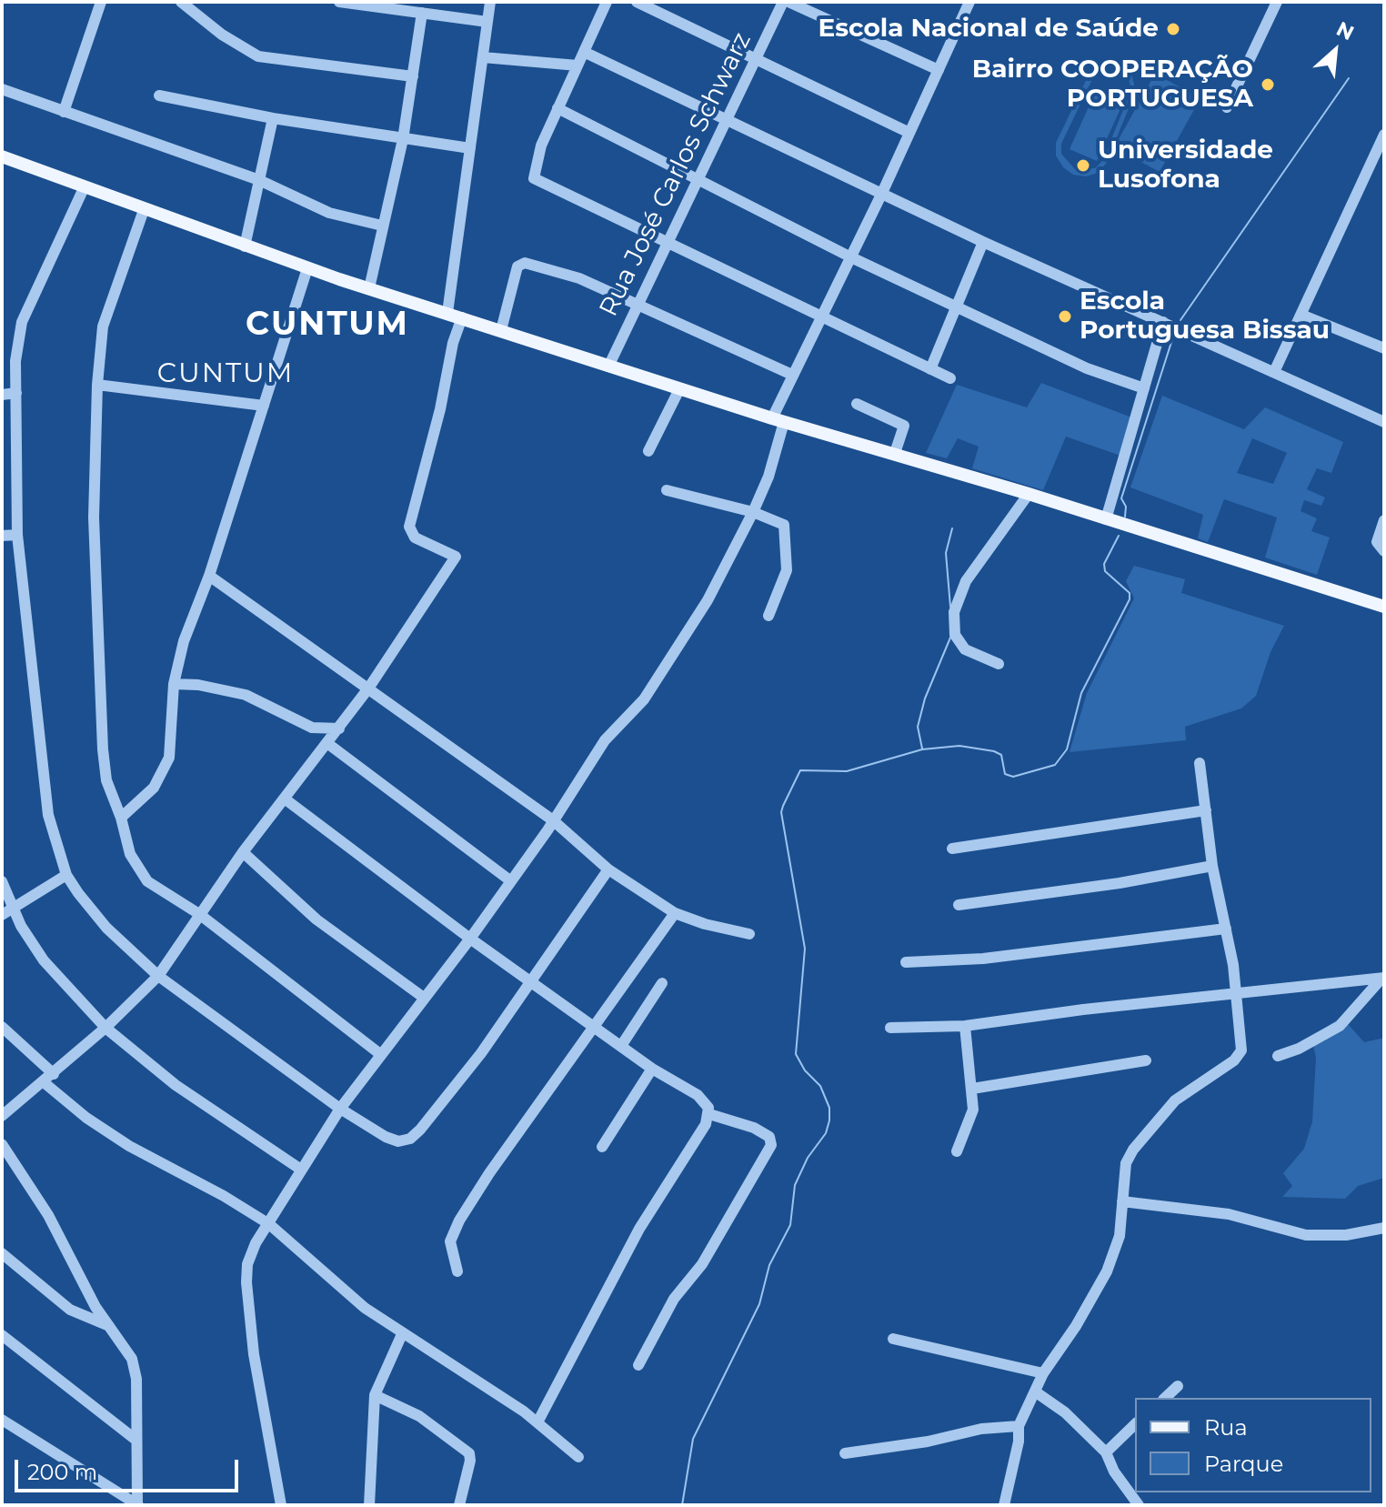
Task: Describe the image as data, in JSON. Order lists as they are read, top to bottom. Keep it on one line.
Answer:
{"streets":{"street":["Rua José Carlos Schwarz"]},"districts":["CUNTUM","CUNTUM"],"places":["Escola Nacional de Saúde","Bairro COOPERAÇÃO PORTUGUESA","Universidade Lusofona","Escola Portuguesa Bissau"],"legend":["Rua","Parque"],"scale_bar":"200 m","north":"top right"}
